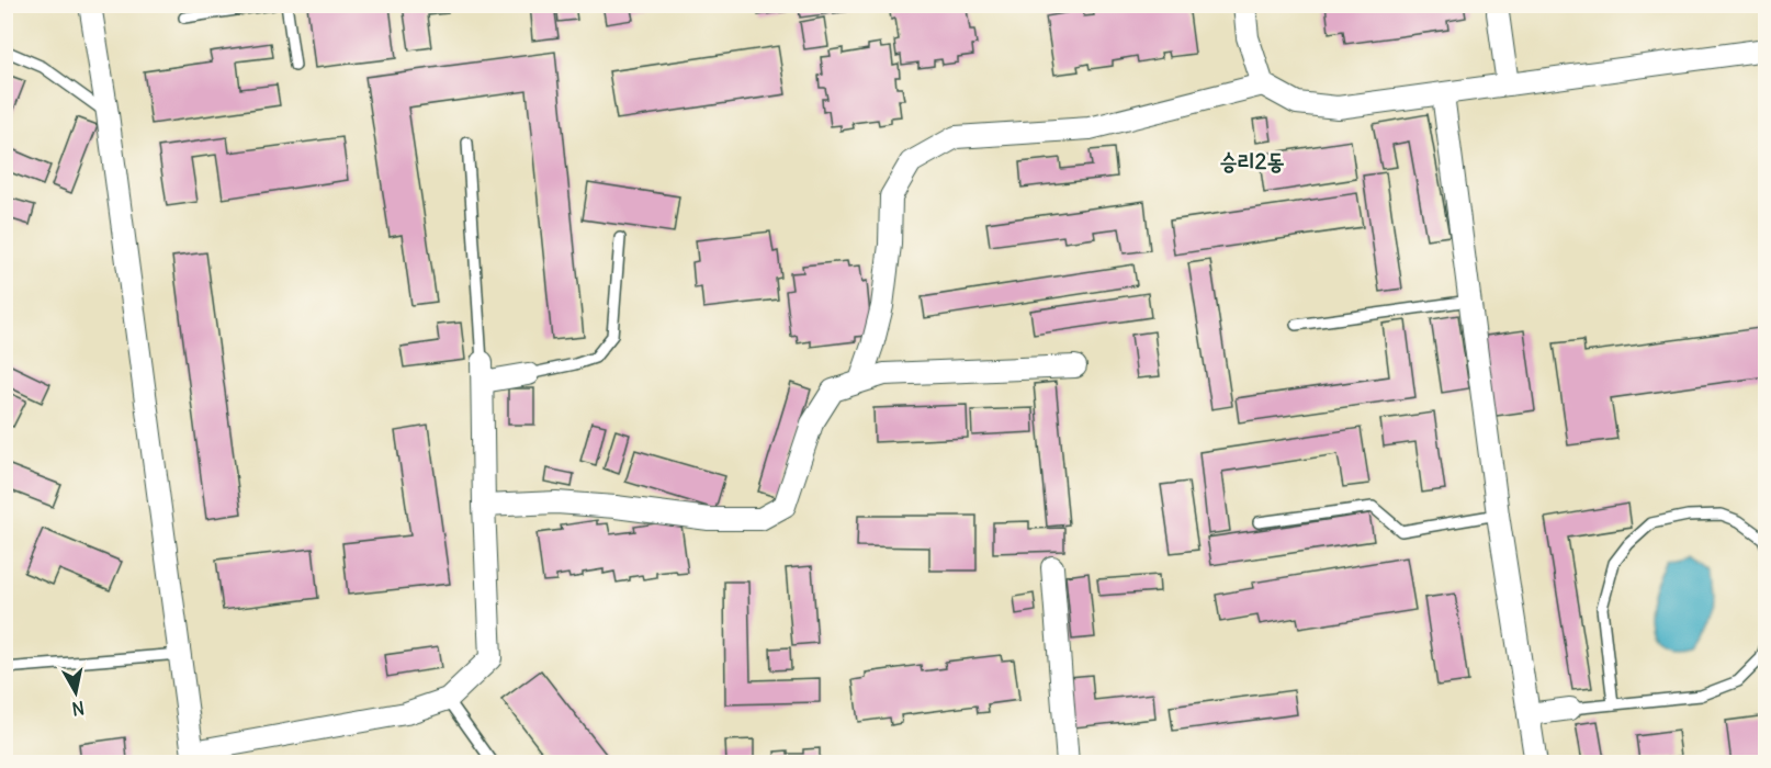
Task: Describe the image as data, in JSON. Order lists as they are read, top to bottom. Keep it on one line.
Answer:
{"districts":["승리2동"],"north":"bottom"}
